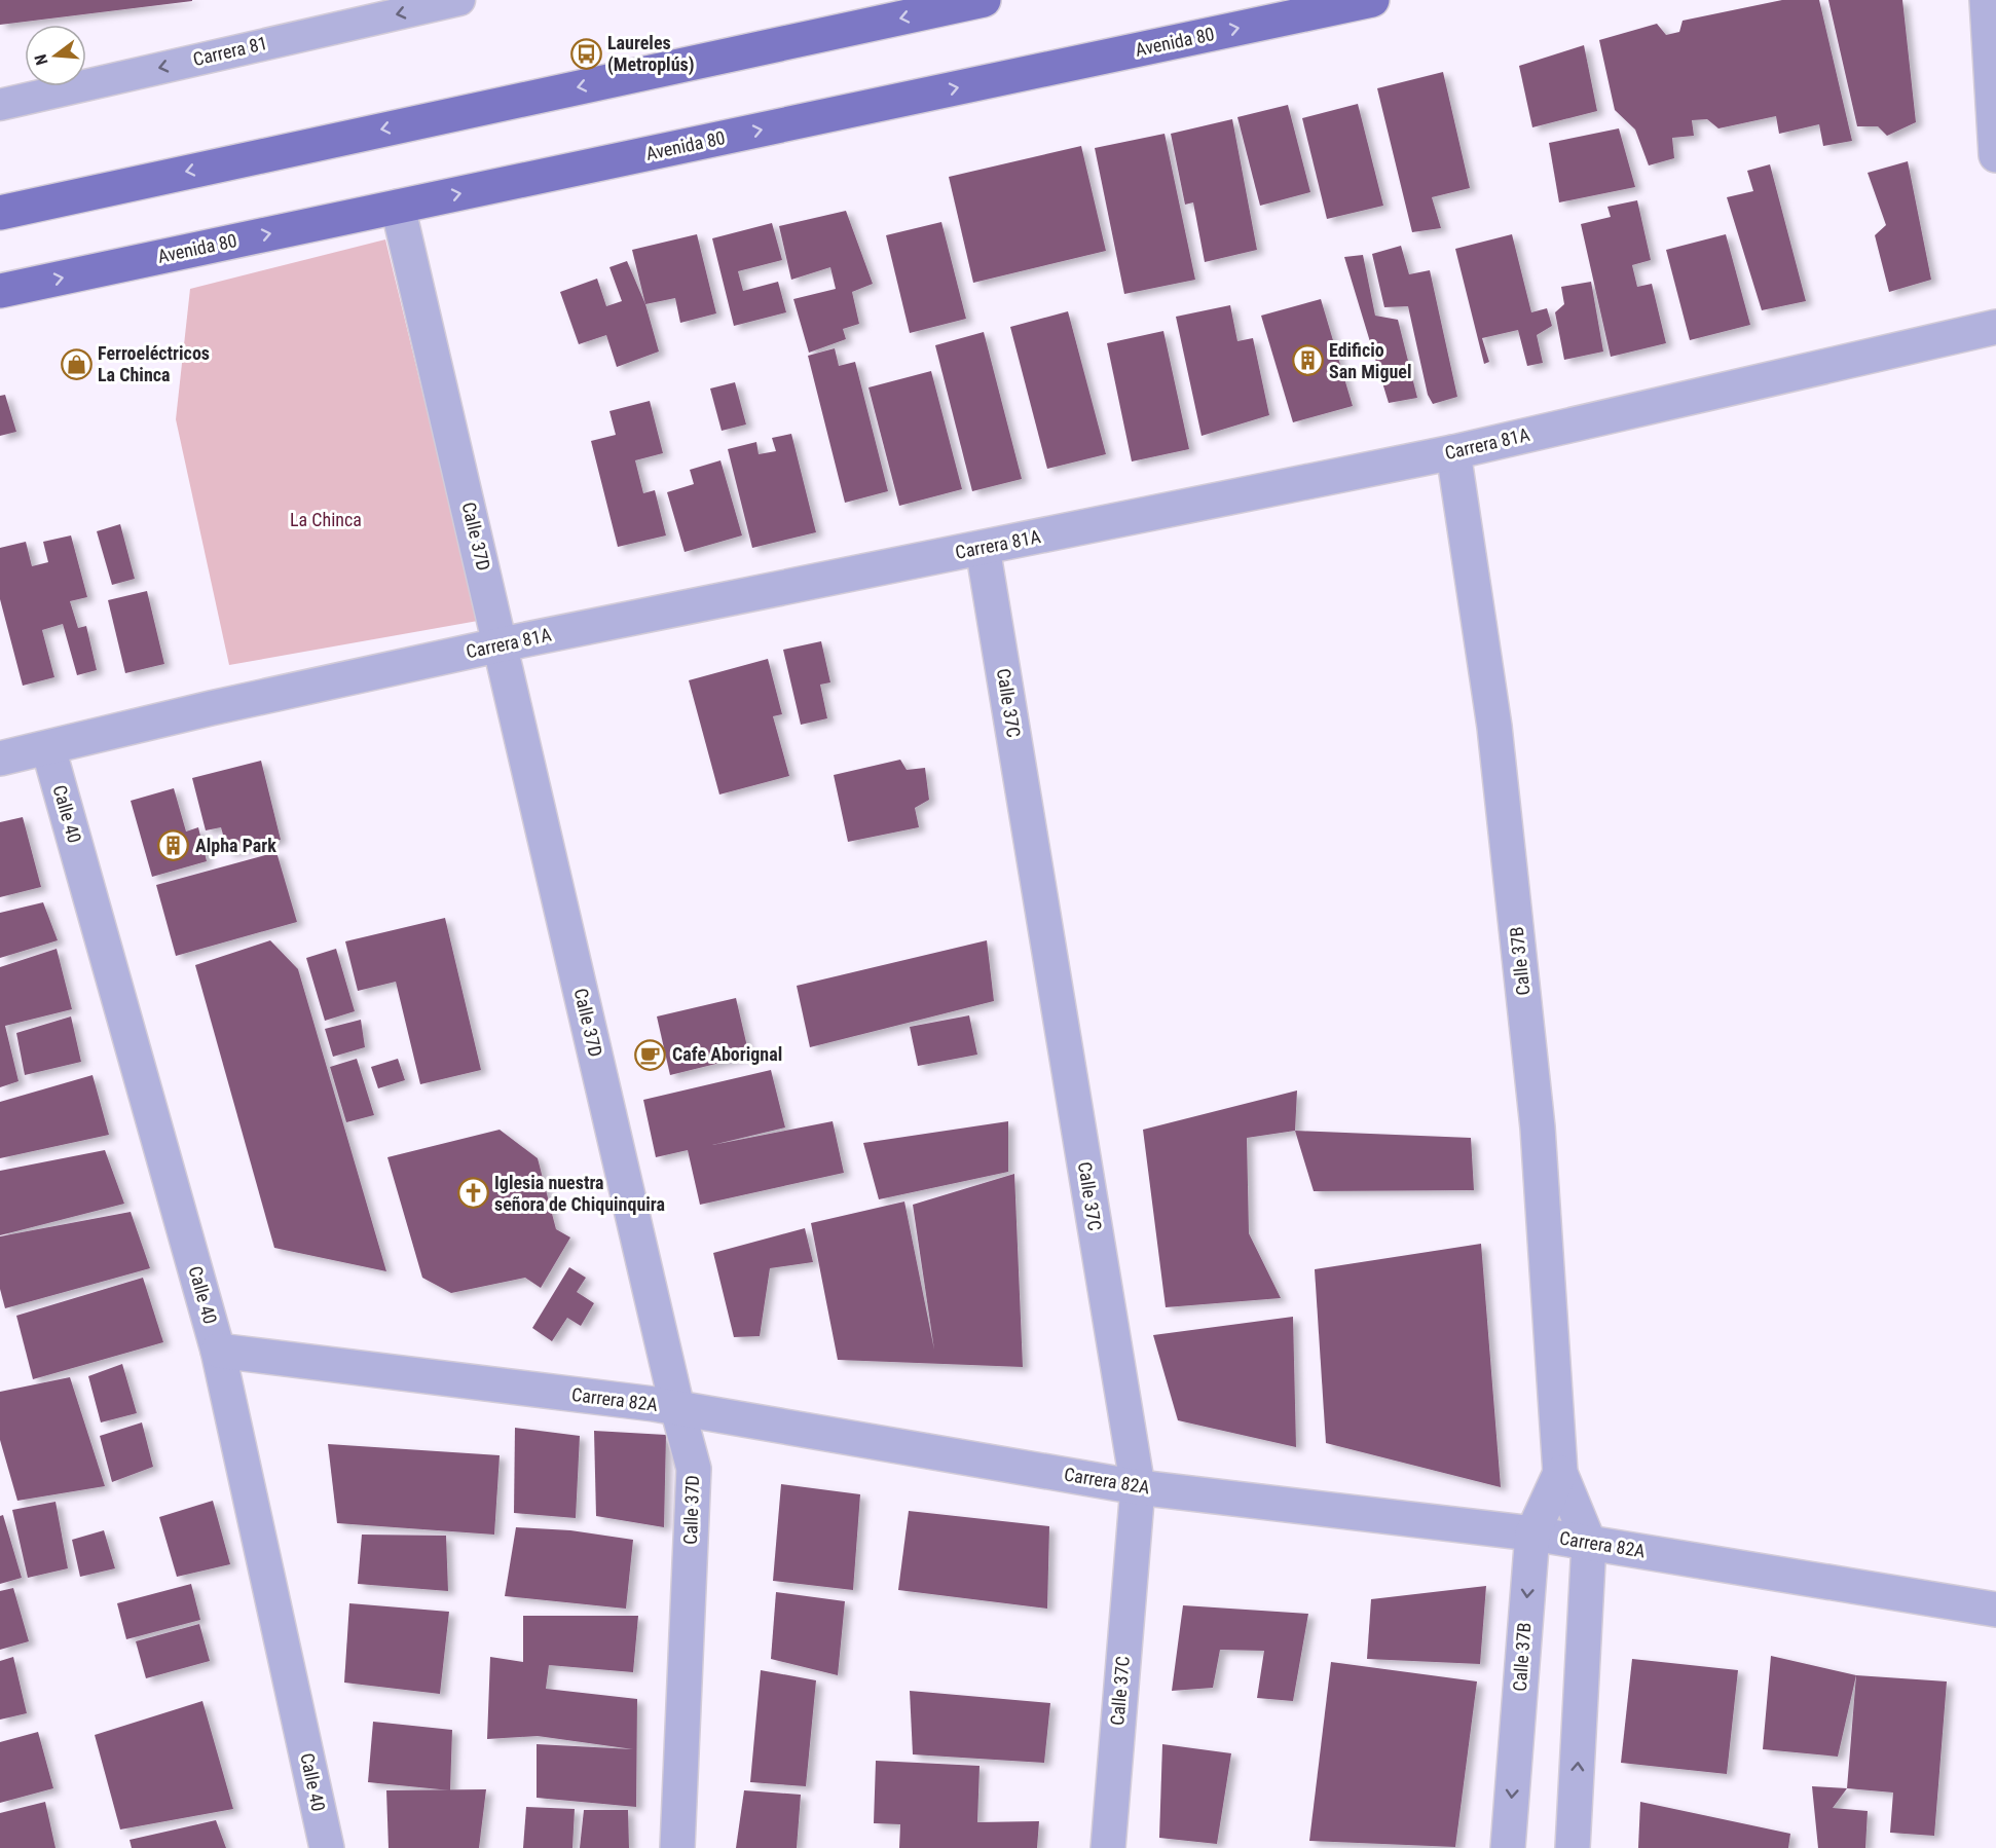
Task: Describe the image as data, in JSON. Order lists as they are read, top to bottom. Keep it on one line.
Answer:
{"streets":{"main road":["Avenida 80"],"street":["Carrera 81A","Calle 37D","Calle 37C","Calle 40","Calle 37B","Carrera 82A"],"lane":["Carrera 81"]},"crossings":[["Avenida 80","Calle 37D"],["Carrera 81A","Calle 37D"],["Carrera 81A","Calle 37C"],["Carrera 81A","Calle 40"],["Carrera 81A","Calle 37B"],["Calle 37D","Carrera 82A"],["Calle 37C","Carrera 82A"],["Calle 40","Carrera 82A"],["Calle 37B","Carrera 82A"]],"one_way":["Carrera 81"],"parks":["La Chinca"],"places":{"bus stop":["Laureles (Metroplús)"],"building":["Edificio San Miguel","Alpha Park"],"shop":["Ferroeléctricos La Chinca"],"cafe":["Cafe Aborignal"],"church":["Iglesia nuestra señora de Chiquinquira"]},"north":"left"}
